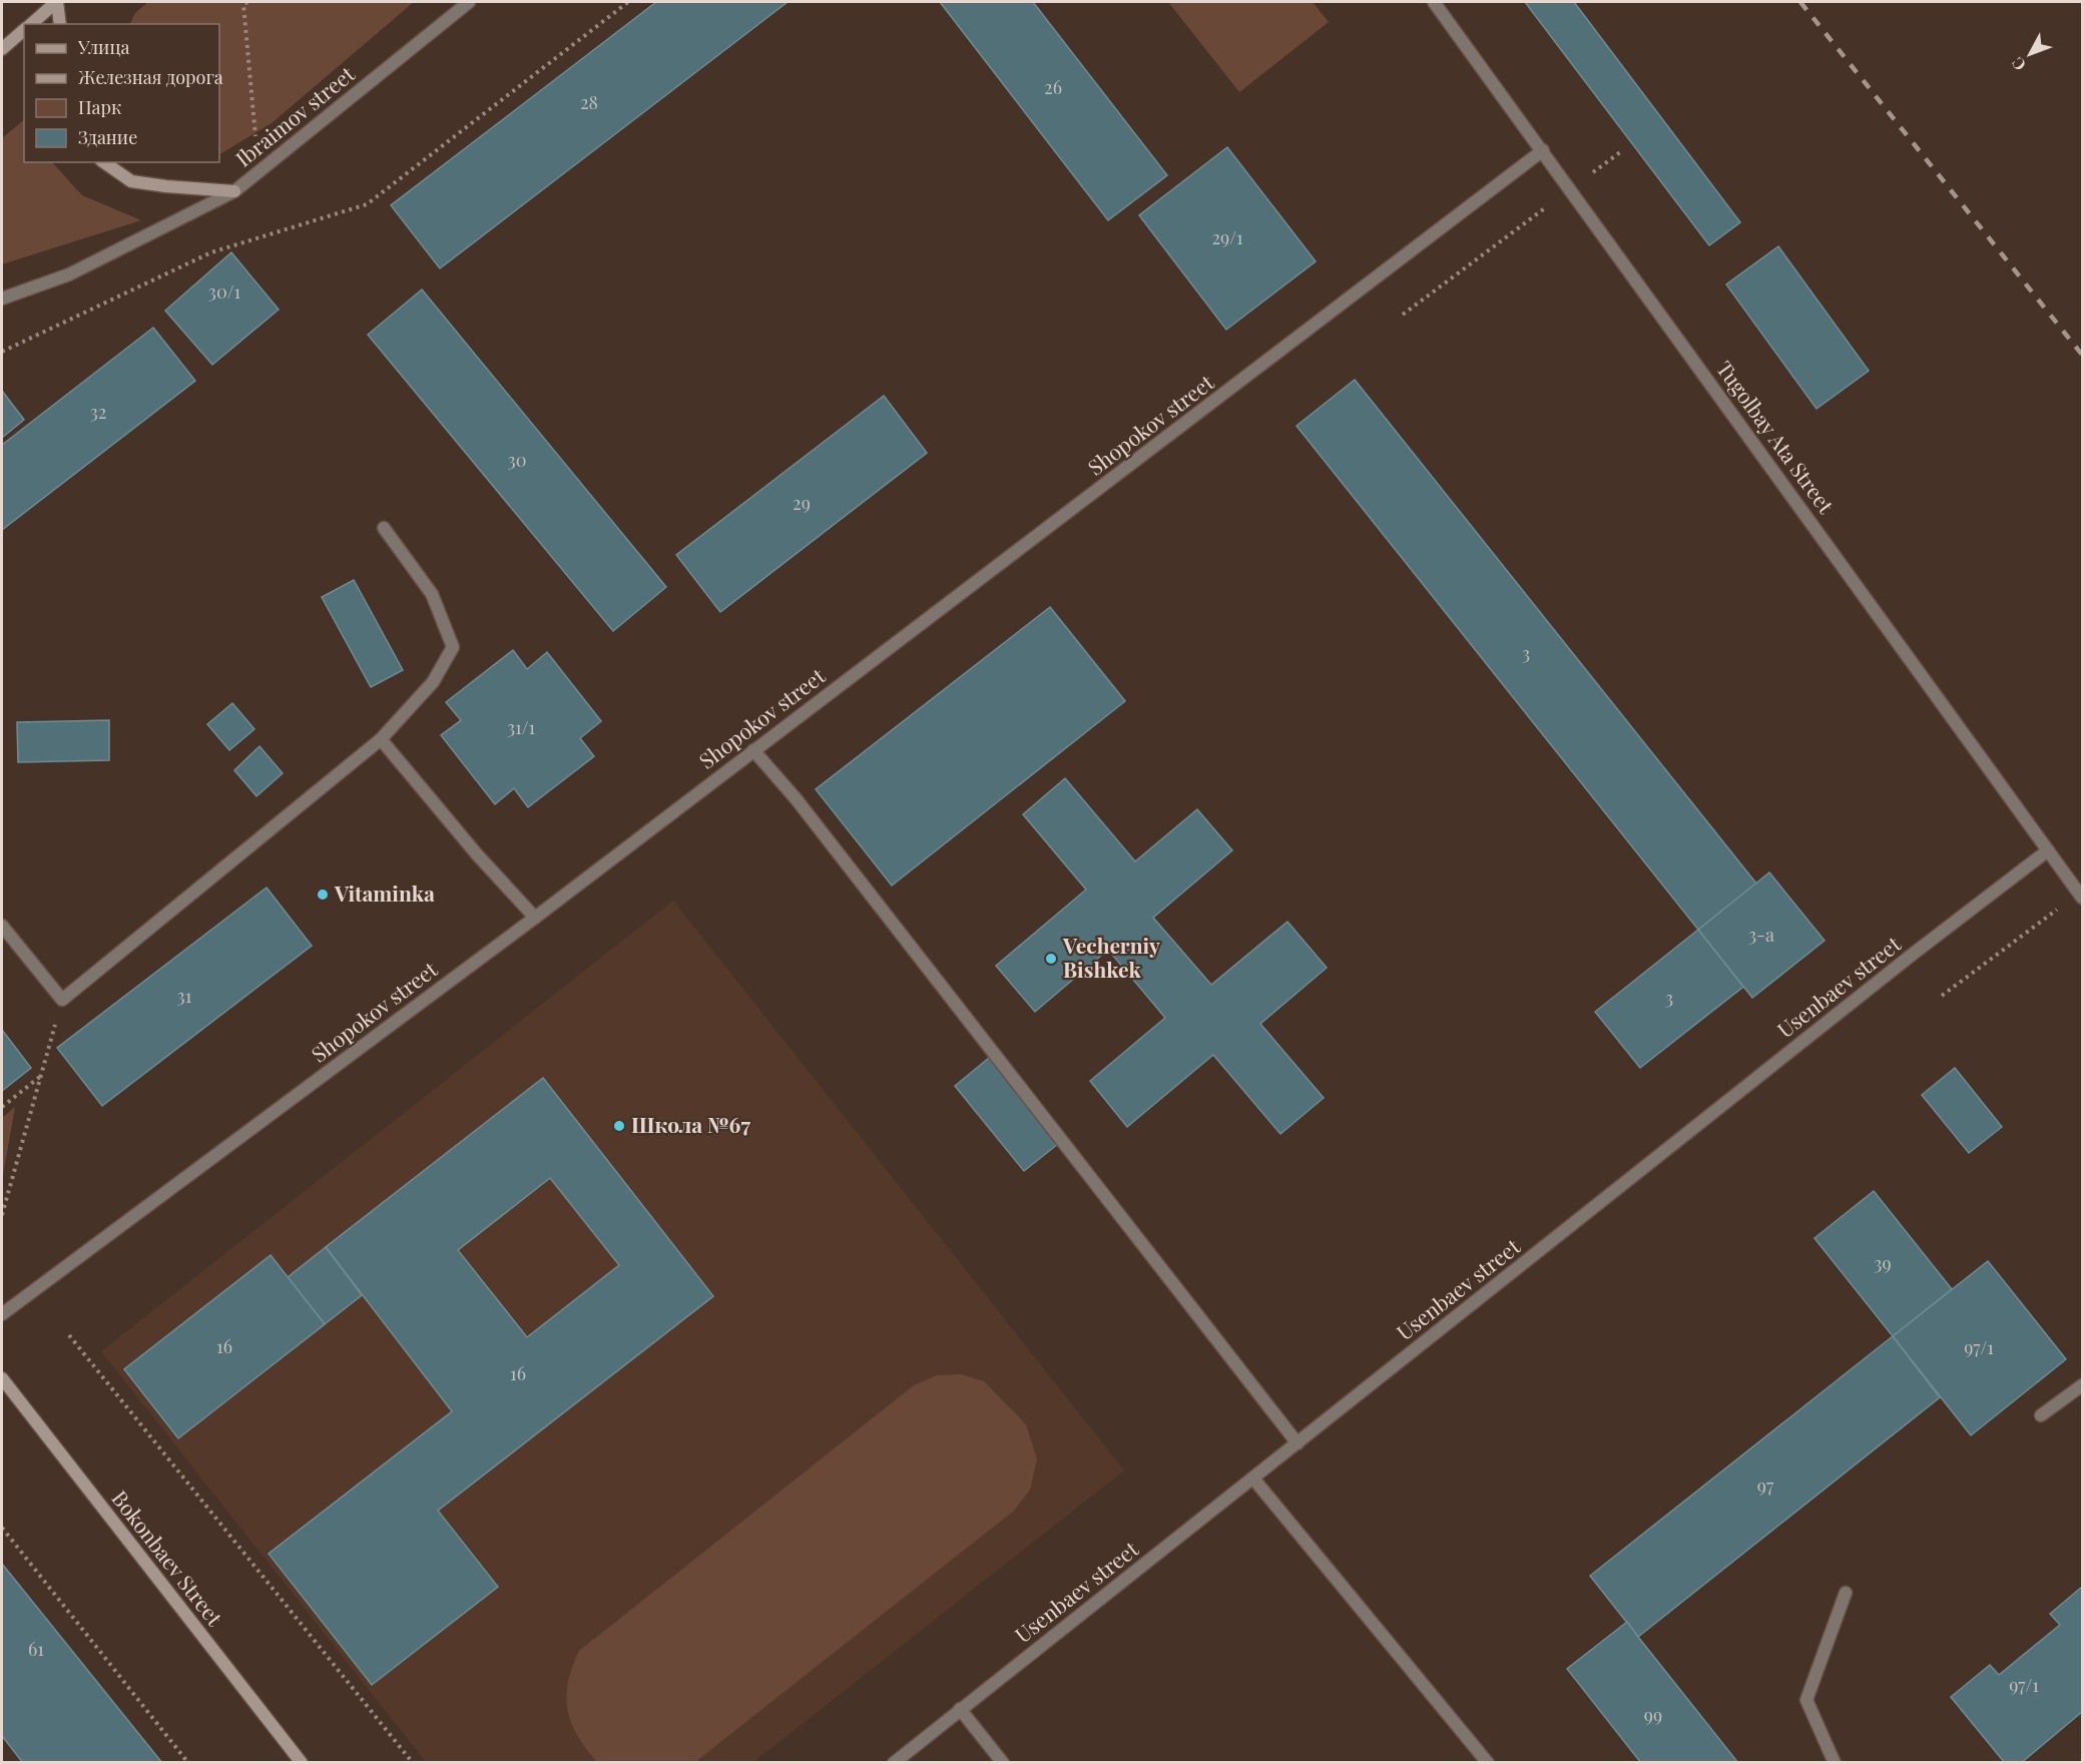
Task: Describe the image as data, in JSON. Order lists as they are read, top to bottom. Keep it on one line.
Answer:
{"streets":{"main road":["Bokonbaev Street"],"street":["Ibraimov street","Shopokov street","Tugolbay Ata Street","Usenbaev street"]},"crossings":[["Shopokov street","Tugolbay Ata Street"],["Tugolbay Ata Street","Usenbaev street"]],"places":["Vitaminka","Vecherniy Bishkek","Школа №67"],"house_numbers":["26","28","29/1","30/1","32","30","29","3","31/1","3-a","31","3","39","16","97/1","16","97","61","97/1","99"],"legend":["Улица","Железная дорога","Парк","Здание"],"north":"bottom left"}
